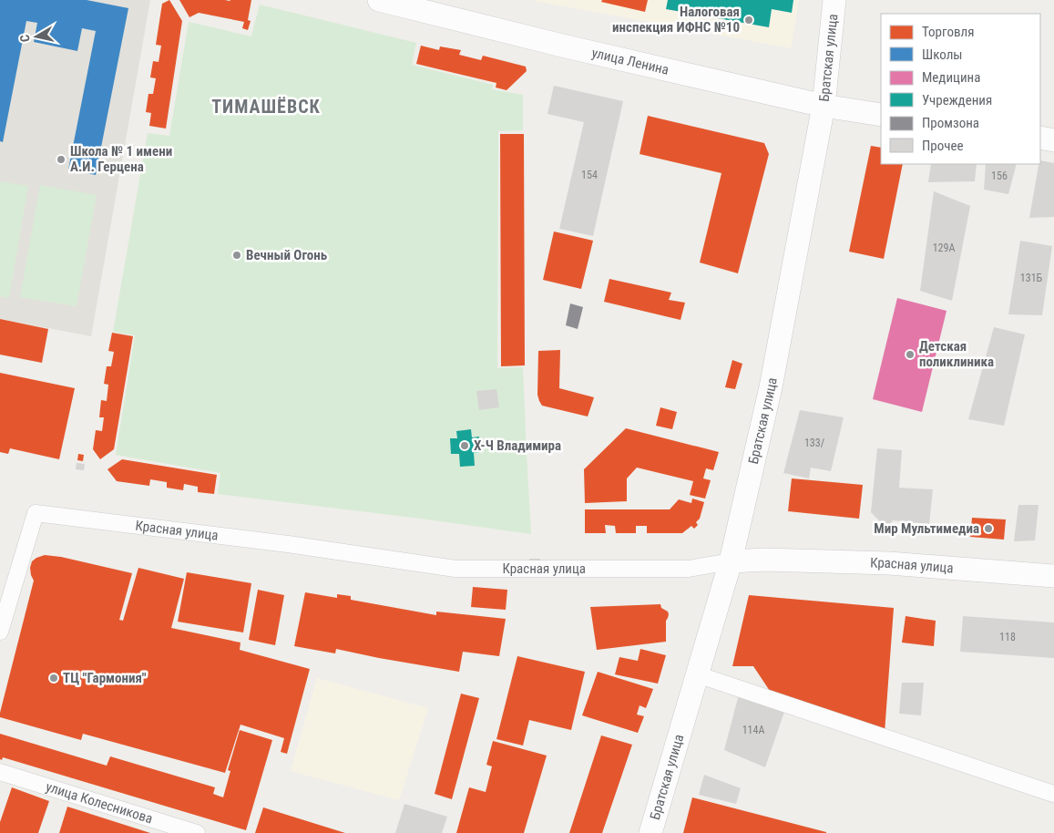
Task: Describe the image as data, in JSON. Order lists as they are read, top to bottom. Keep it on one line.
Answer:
{"streets":{"main road":["Братская улица","улица Ленина","Красная улица"],"street":["улица Колесникова"]},"crossings":[["Братская улица","улица Ленина"],["Братская улица","Красная улица"]],"districts":["ТИМАШЁВСК"],"places":["Налоговая инспекция ИФНС №10","Школа № 1 имени А.И. Герцена","Вечный Огонь","Детская поликлиника","Х-Ч Владимира","Мир Мультимедиа","ТЦ \"Гармония\""],"house_numbers":["154","156","129А","131Б","133/","118","114А"],"legend":["Торговля","Школы","Медицина","Учреждения","Промзона","Прочее"],"north":"left"}
